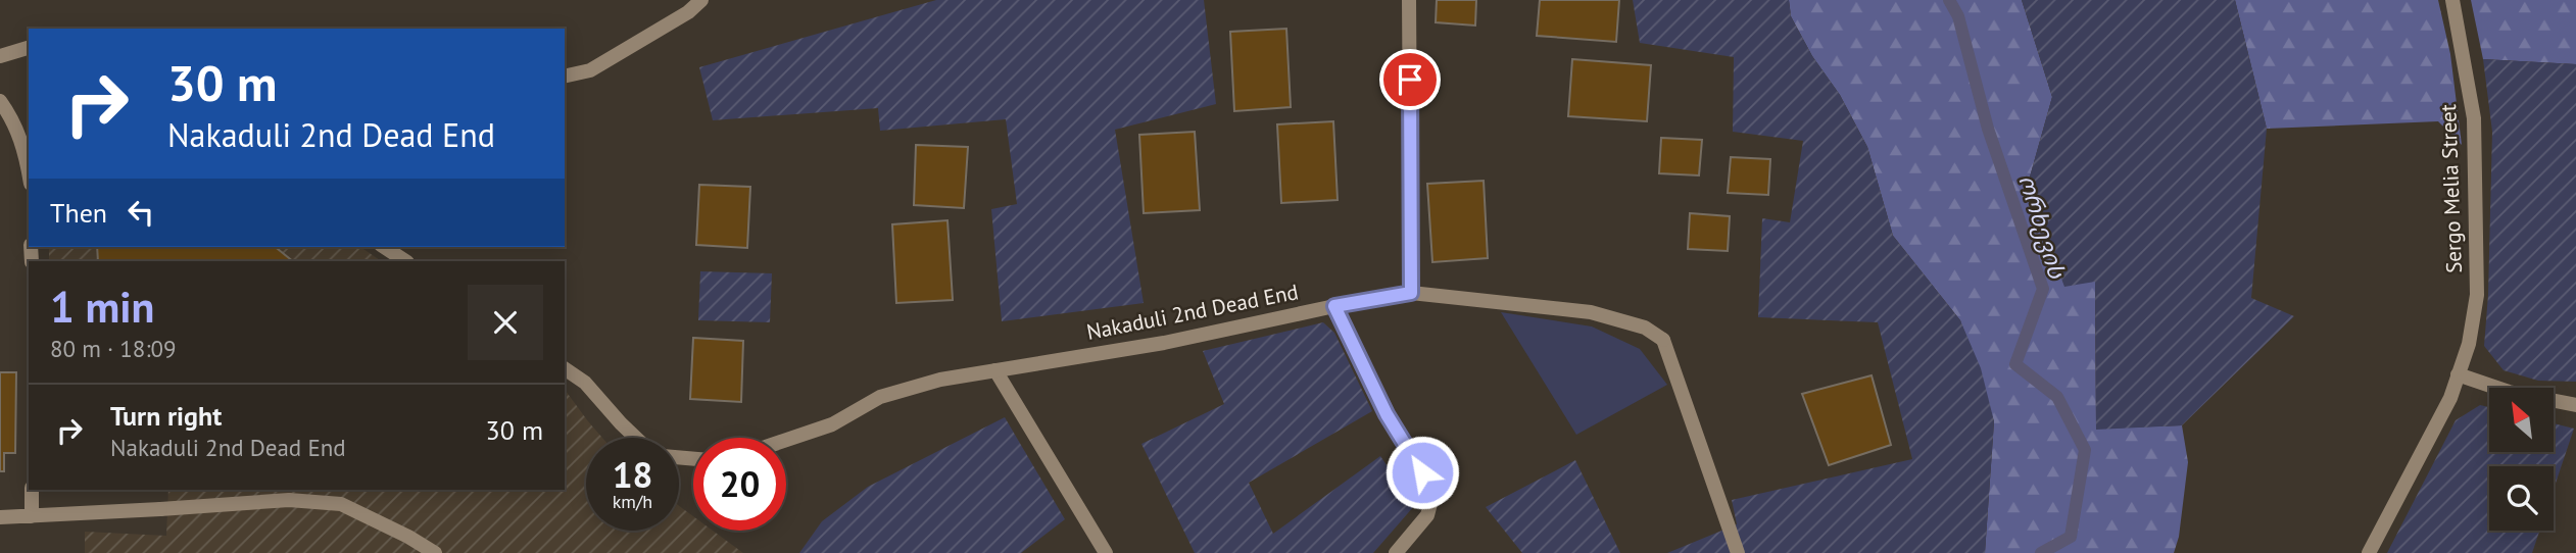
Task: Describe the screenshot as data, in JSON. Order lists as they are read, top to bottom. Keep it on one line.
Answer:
{"streets":{"street":["Sergo Melia Street","Nakaduli 2nd Dead End"]},"water":["ორხევის"],"north":"top left","page":{"turn":["30 m","Nakaduli 2nd Dead End"],"then":"Then","heading":["1 min","80 m · 18:09"],"list":[{"name":"Turn right","note":"Nakaduli 2nd Dead End","value":"30 m"}],"speed":"18 km/h","limit":"20"}}
